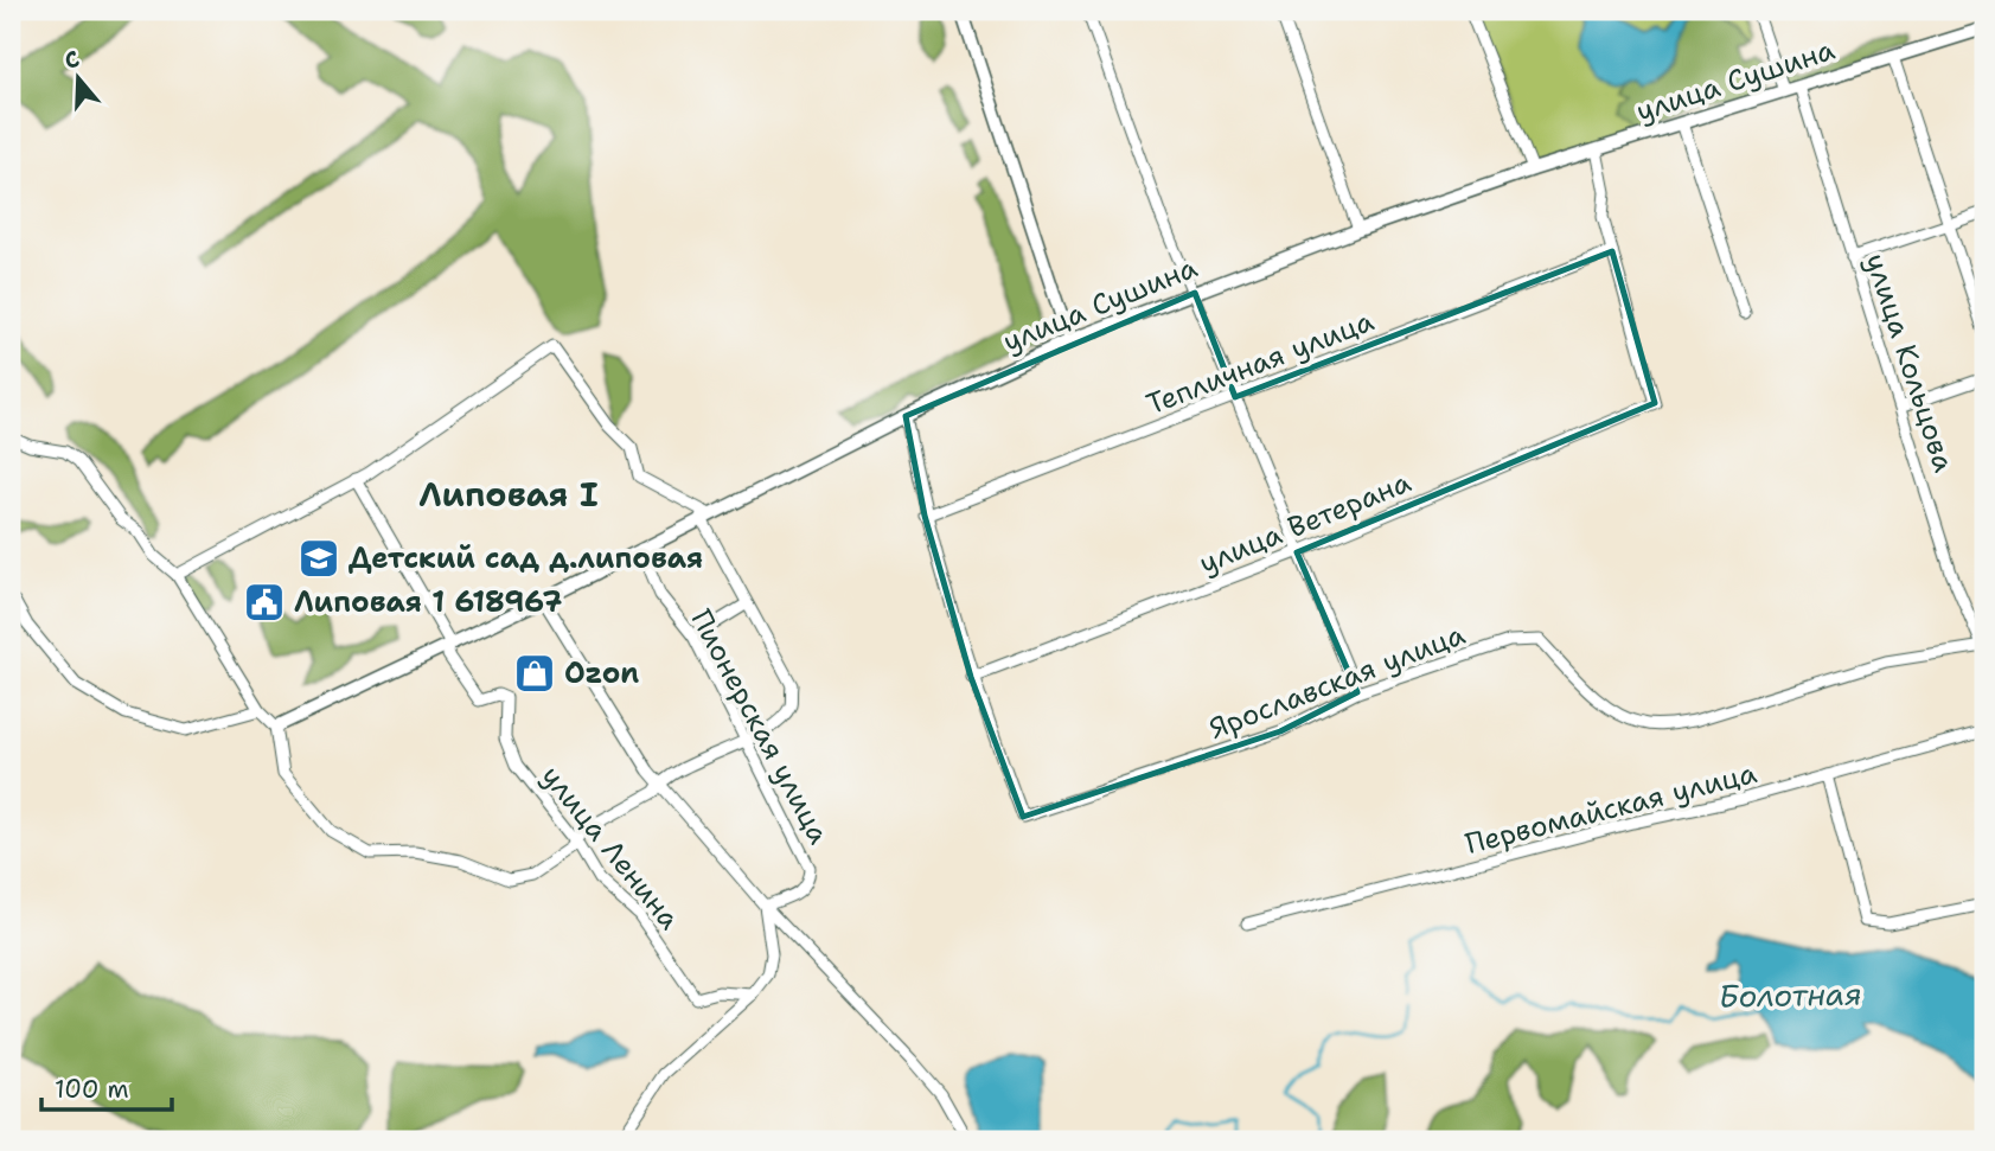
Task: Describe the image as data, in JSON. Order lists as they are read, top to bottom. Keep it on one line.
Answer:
{"streets":{"street":["улица Сушина","Тепличная улица","улица Кольцова","улица Ветерана","Ярославская улица","Пионерская улица","Первомайская улица","улица Ленина"]},"crossings":[["улица Сушина","улица Кольцова"],["улица Сушина","Пионерская улица"],["улица Сушина","улица Ленина"],["Тепличная улица","улица Ветерана"],["улица Кольцова","Ярославская улица"],["улица Ветерана","Ярославская улица"]],"districts":["Липовая I"],"water":["Болотная"],"places":{"school or university":["Детский сад д.липовая"],"public building":["Липовая 1 618967"],"shop":["Ozon"]},"scale_bar":"100 m","north":"top"}
